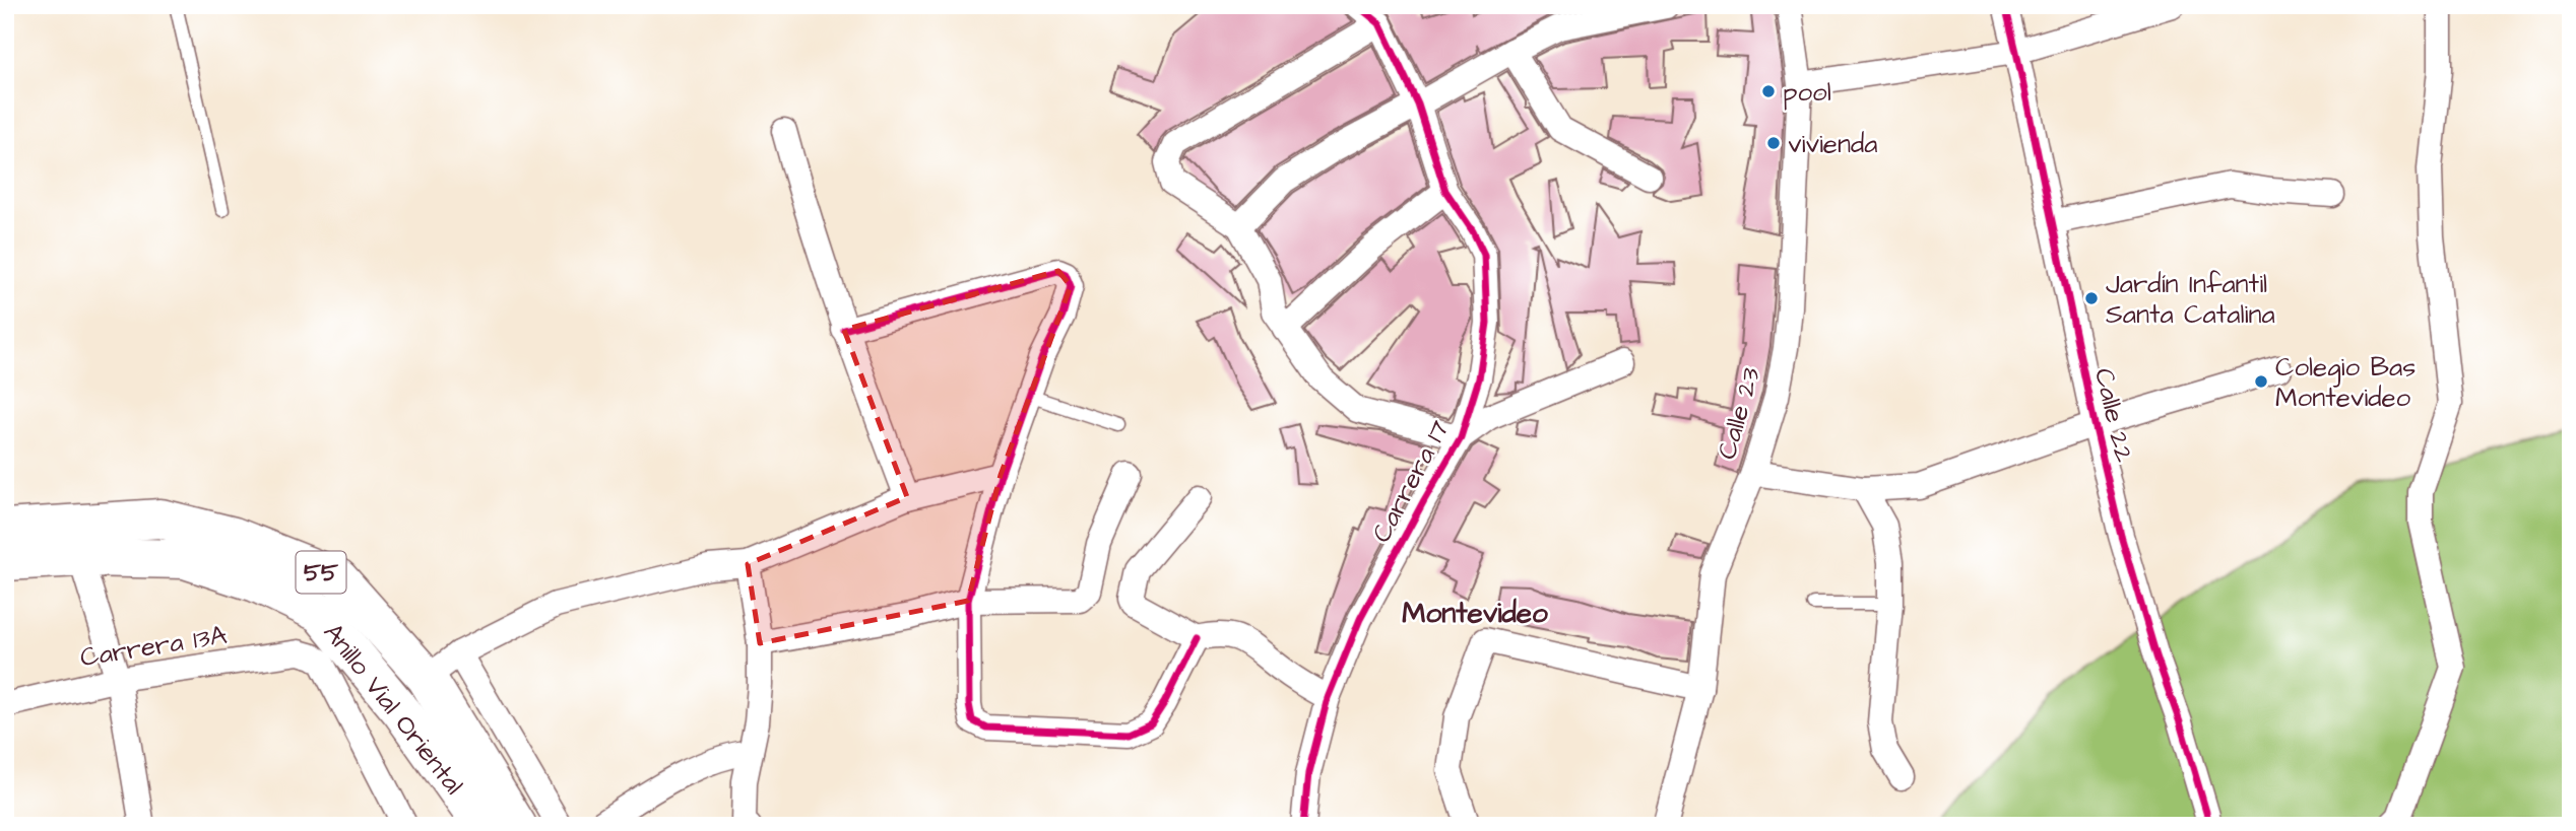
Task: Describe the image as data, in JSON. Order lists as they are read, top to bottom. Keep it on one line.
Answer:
{"streets":{"highway":["55","Anillo Vial Oriental"],"street":["Calle 23","Calle 22","Carrera 17","Carrera 13A"]},"districts":["Montevideo"],"places":["pool","vivienda","Jardín Infantil Santa Catalina","Colegio Bas Montevideo"]}
